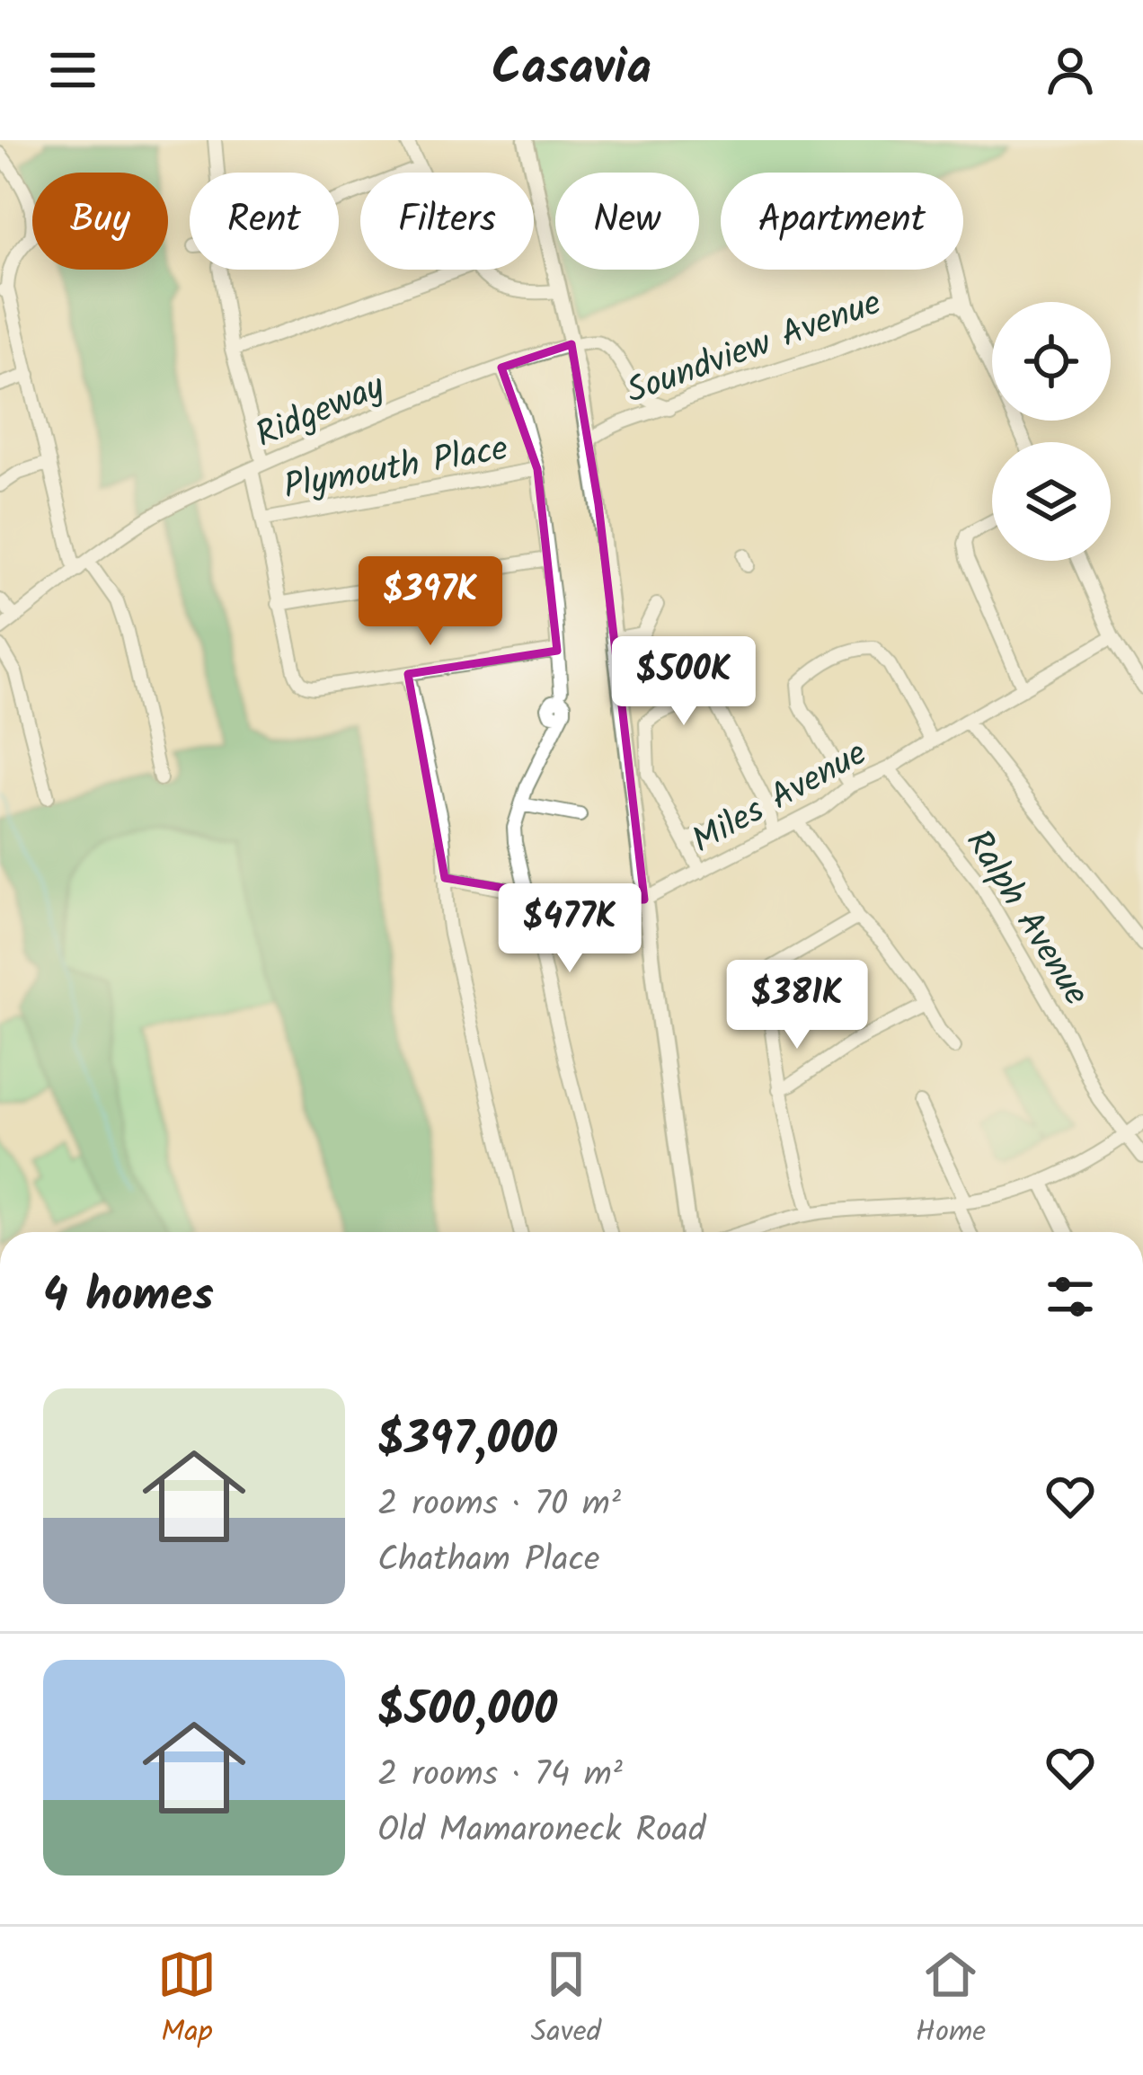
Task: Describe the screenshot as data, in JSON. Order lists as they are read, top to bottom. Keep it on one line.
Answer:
{"streets":{"street":["Soundview Avenue","Ridgeway","Plymouth Place","Miles Avenue","Ralph Avenue"]},"crossings":[["Miles Avenue","Ralph Avenue"]],"page":{"header":"Casavia","chip":["Buy","Rent","Filters","New","Apartment"],"price":["$397K","$500K","$477K","$381K"],"heading":"4 homes","list":[{"name":"$397,000","note":"2 rooms · 70 m² · Chatham Place"},{"name":"$500,000","note":"2 rooms · 74 m² · Old Mamaroneck Road"}],"tabs":["Map","Saved","Home"]}}
